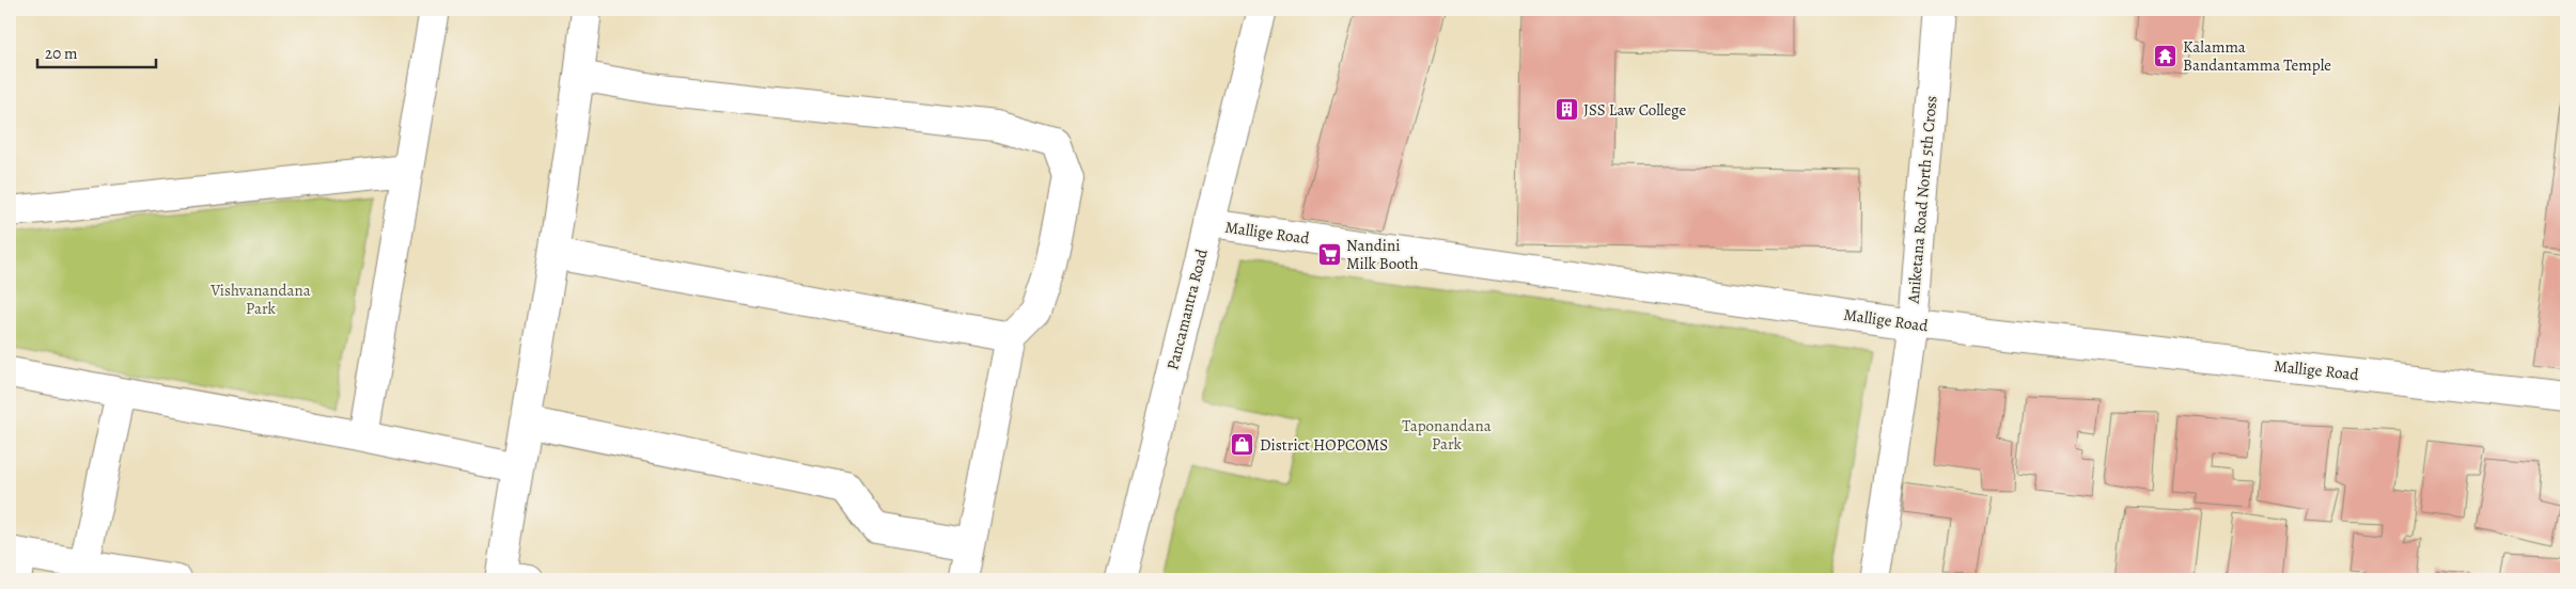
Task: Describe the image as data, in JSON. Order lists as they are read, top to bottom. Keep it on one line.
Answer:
{"streets":{"street":["Aniketana Road North 5th Cross","Mallige Road","Pancamantra Road"]},"crossings":[["Aniketana Road North 5th Cross","Mallige Road"],["Mallige Road","Pancamantra Road"]],"parks":["Vishvanandana Park","Taponandana Park"],"places":{"temple":["Kalamma Bandantamma Temple"],"building":["JSS Law College"],"supermarket":["Nandini Milk Booth"],"shop":["District HOPCOMS"]},"scale_bar":"20 m"}
